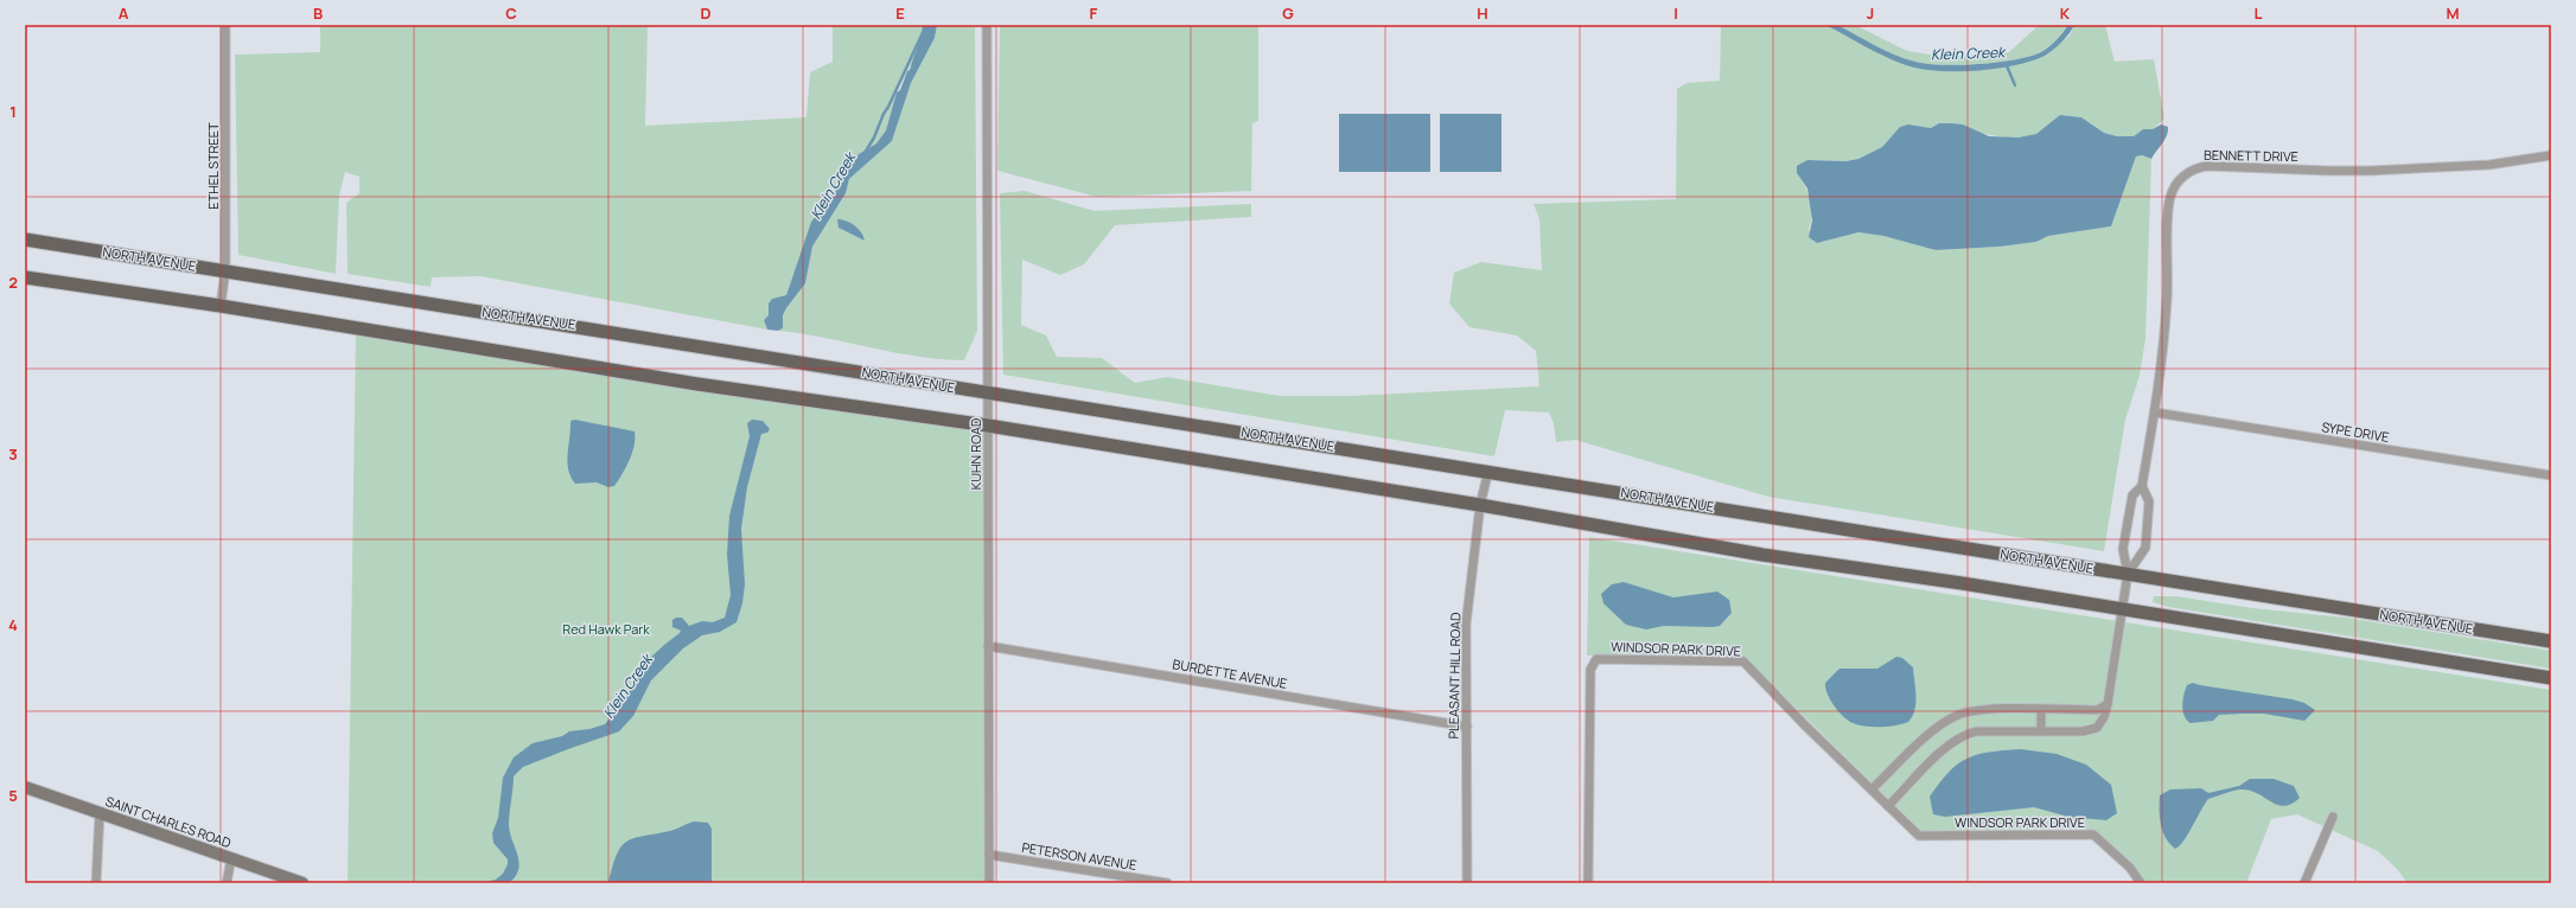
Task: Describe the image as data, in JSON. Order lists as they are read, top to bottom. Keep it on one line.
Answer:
{"streets":{"main road":["NORTH AVENUE"],"street":["BENNETT DRIVE","ETHEL STREET","SYPE DRIVE","KUHN ROAD","WINDSOR PARK DRIVE","BURDETTE AVENUE","PLEASANT HILL ROAD","SAINT CHARLES ROAD","PETERSON AVENUE"]},"crossings":[["BENNETT DRIVE","NORTH AVENUE"],["BENNETT DRIVE","SYPE DRIVE"],["ETHEL STREET","NORTH AVENUE"],["NORTH AVENUE","KUHN ROAD"],["NORTH AVENUE","PLEASANT HILL ROAD"],["KUHN ROAD","BURDETTE AVENUE"],["KUHN ROAD","PETERSON AVENUE"],["BURDETTE AVENUE","PLEASANT HILL ROAD"]],"water":["Klein Creek"],"parks":["Red Hawk Park"],"grid":{"columns":["A","B","C","D","E","F","G","H","I","J","K","L","M"],"rows":["1","2","3","4","5"]}}
